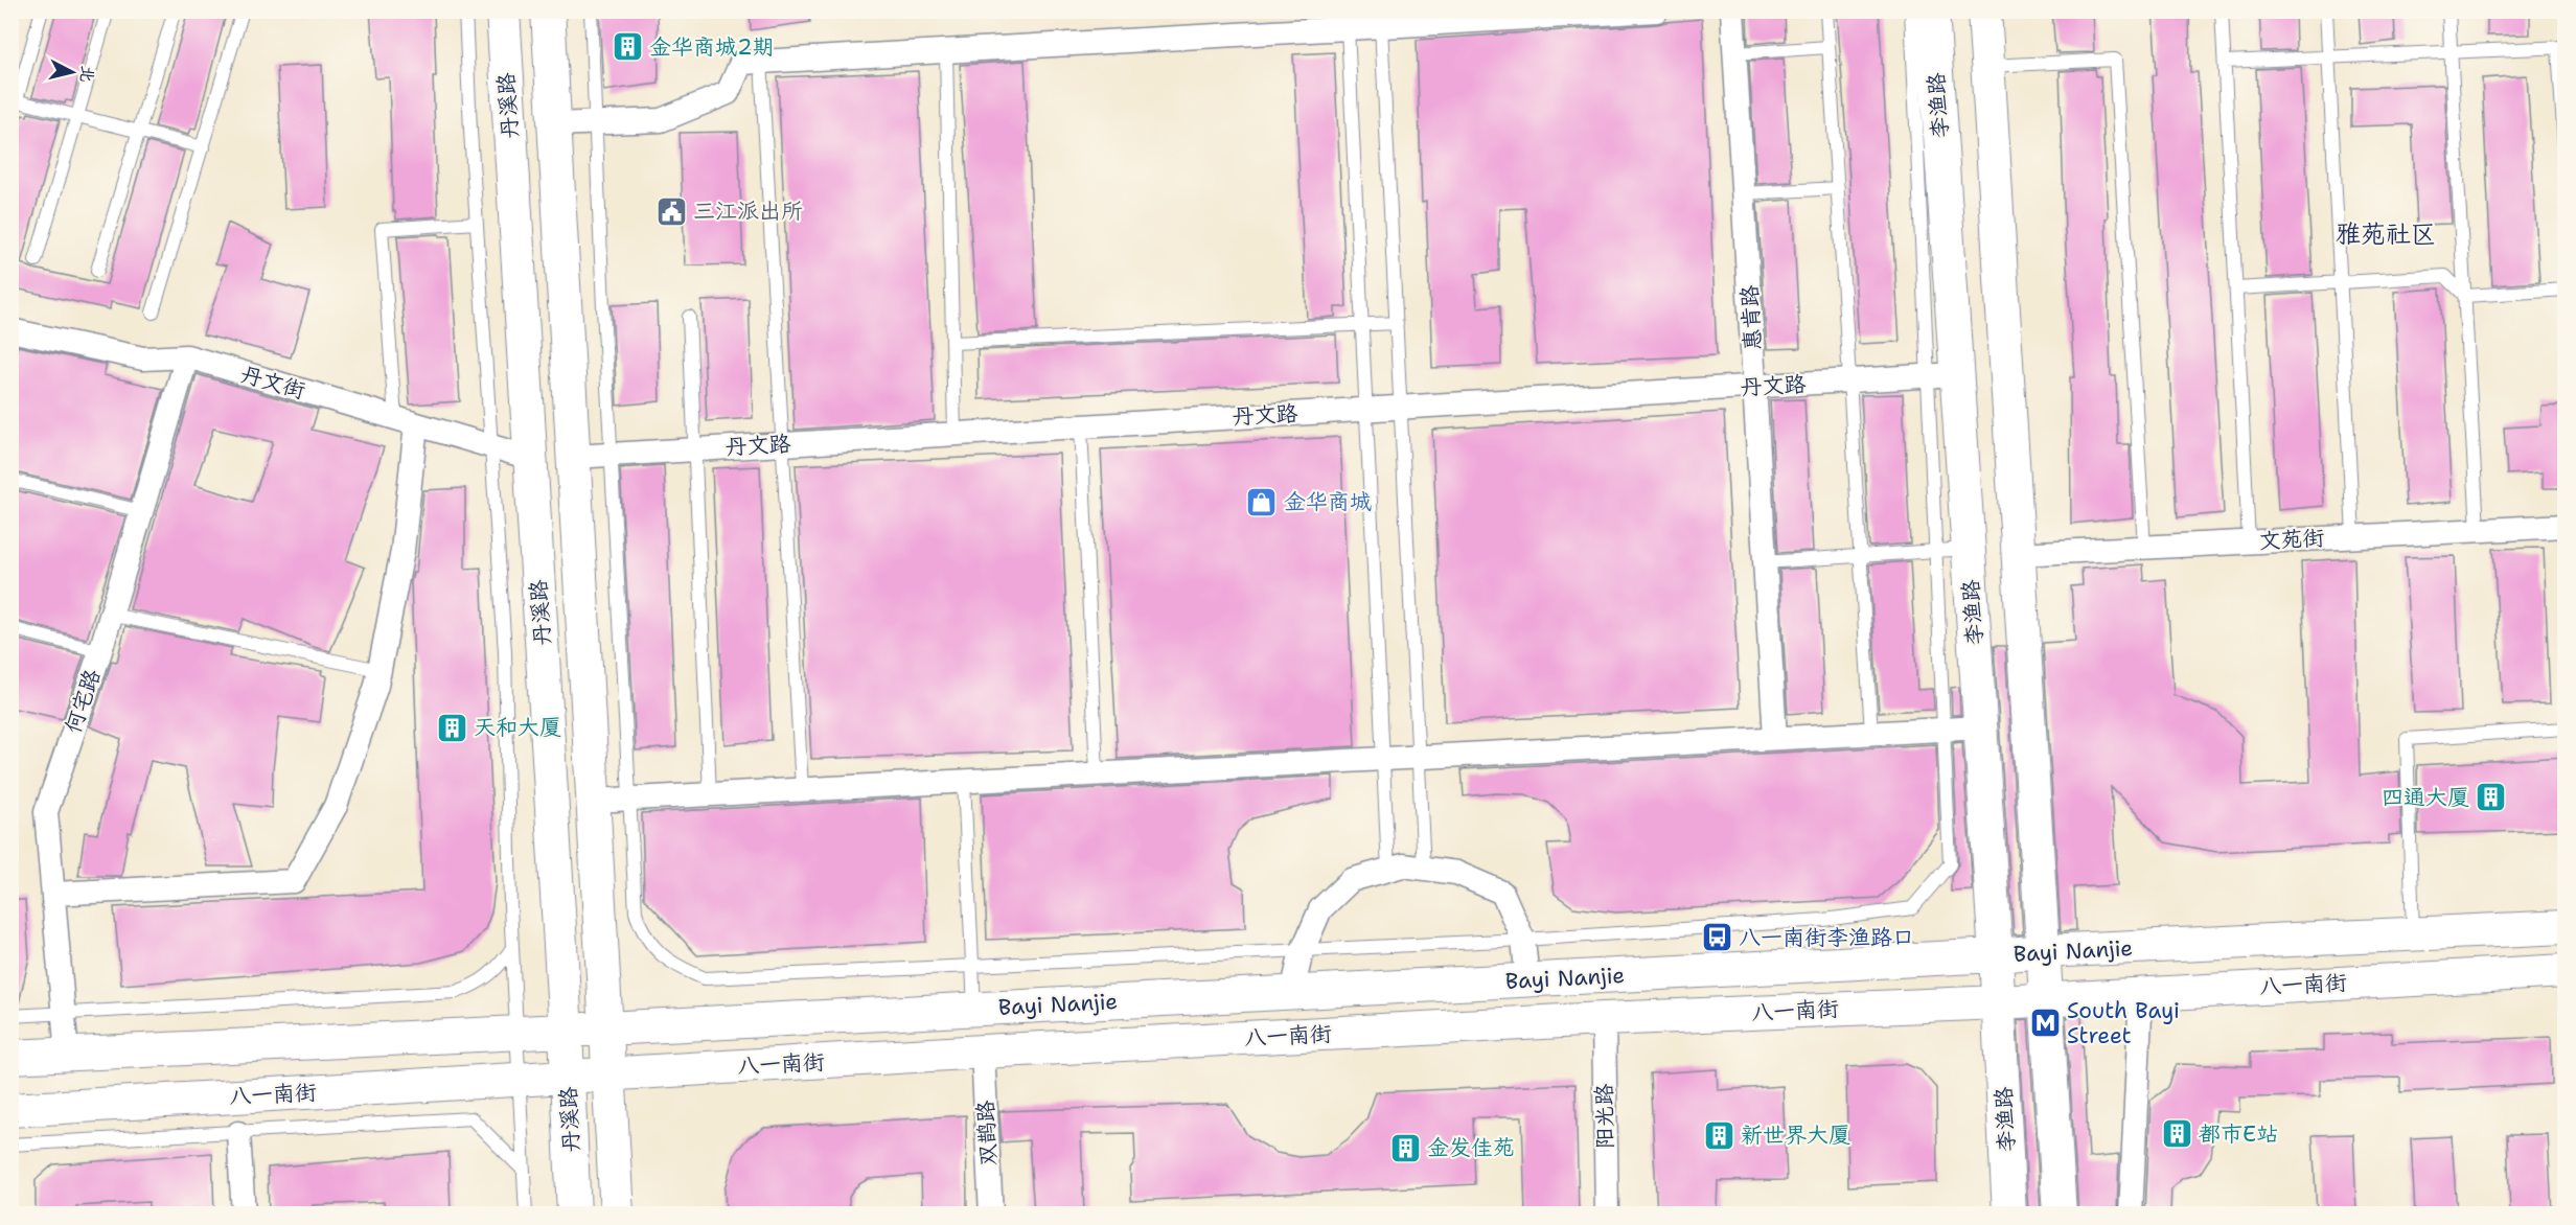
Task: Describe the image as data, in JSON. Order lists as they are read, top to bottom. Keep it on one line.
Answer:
{"streets":{"main road":["丹溪路","李渔路","Bayi Nanjie","八一南街"],"street":["惠肯路","丹文街","丹文路","文苑街","何宅路","阳光路","双鹊路"]},"crossings":[["丹溪路","丹文街"],["丹溪路","丹文路"],["丹溪路","Bayi Nanjie"],["丹溪路","八一南街"],["李渔路","丹文路"],["李渔路","Bayi Nanjie"],["李渔路","八一南街"],["惠肯路","丹文路"],["丹文街","何宅路"],["八一南街","阳光路"],["八一南街","双鹊路"]],"districts":["雅苑社区"],"places":{"building":["金华商城2期","天和大厦","四通大厦","都市E站","新世界大厦","金发佳苑"],"public building":["三江派出所"],"shop":["金华商城"],"bus stop":["八一南街李渔路口"],"metro station":["South Bayi Street"]},"north":"right"}
